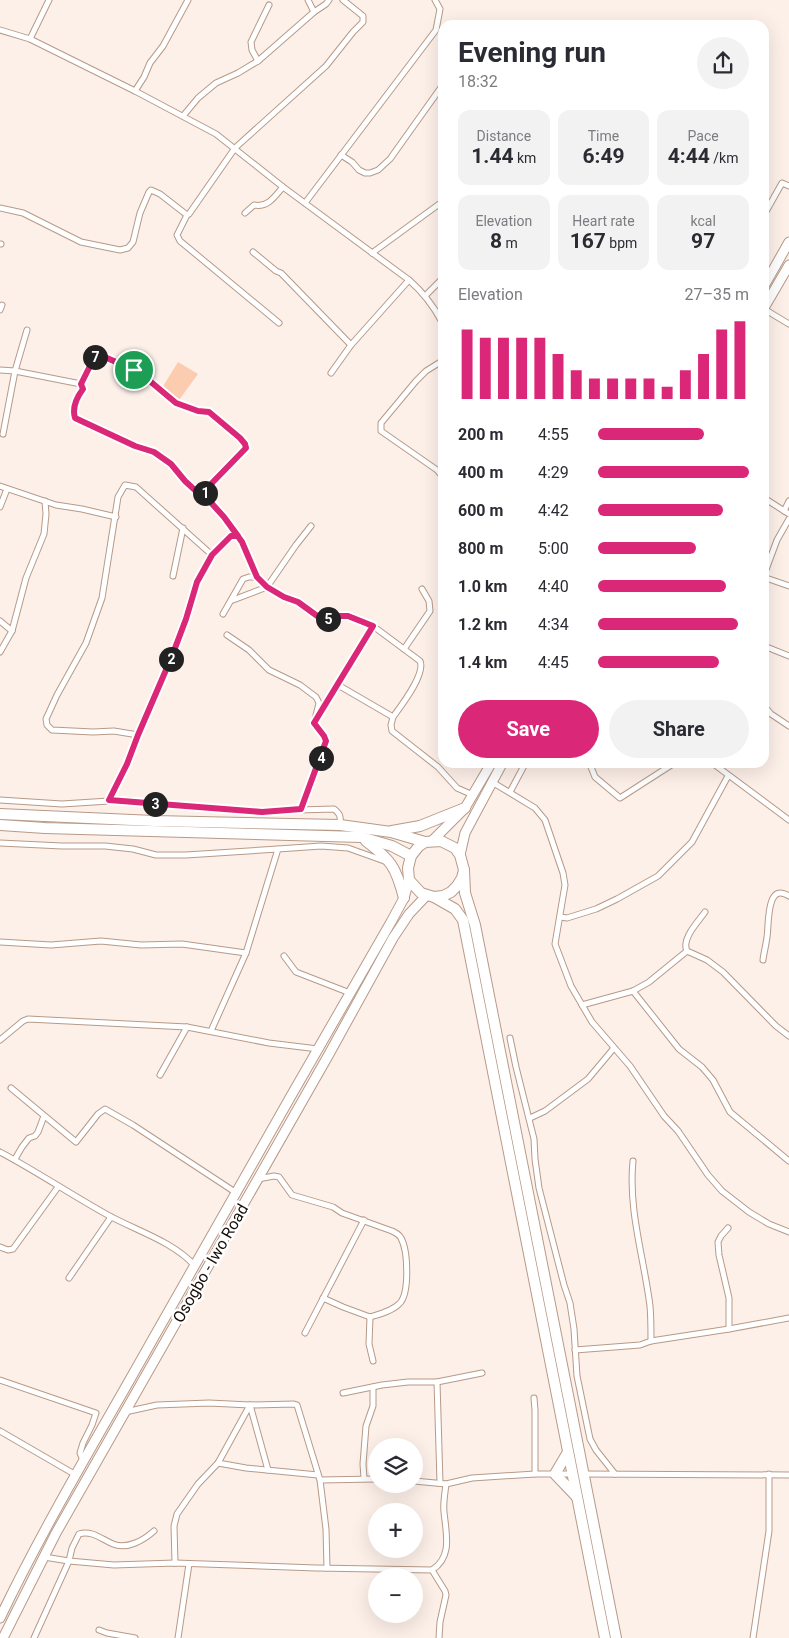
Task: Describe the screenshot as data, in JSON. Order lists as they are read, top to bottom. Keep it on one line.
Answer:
{"streets":{"main road":["Osogbo - Iwo Road"]},"page":{"heading":["Evening run","18:32"],"stats":[["Distance","1.44 km"],["Time","6:49"],["Pace","4:44 /km"],["Elevation","8 m"],["Heart rate","167 bpm"],["kcal","97"]],"chart":["Elevation","27–35 m"],"pins":["7","1","5","2","4","3"],"list":[{"name":"200 m","note":"4:55"},{"name":"400 m","note":"4:29"},{"name":"600 m","note":"4:42"},{"name":"800 m","note":"5:00"},{"name":"1.0 km","note":"4:40"},{"name":"1.2 km","note":"4:34"},{"name":"1.4 km","note":"4:45"}],"buttons":["Save","Share"],"map_buttons":["+","−"]}}
